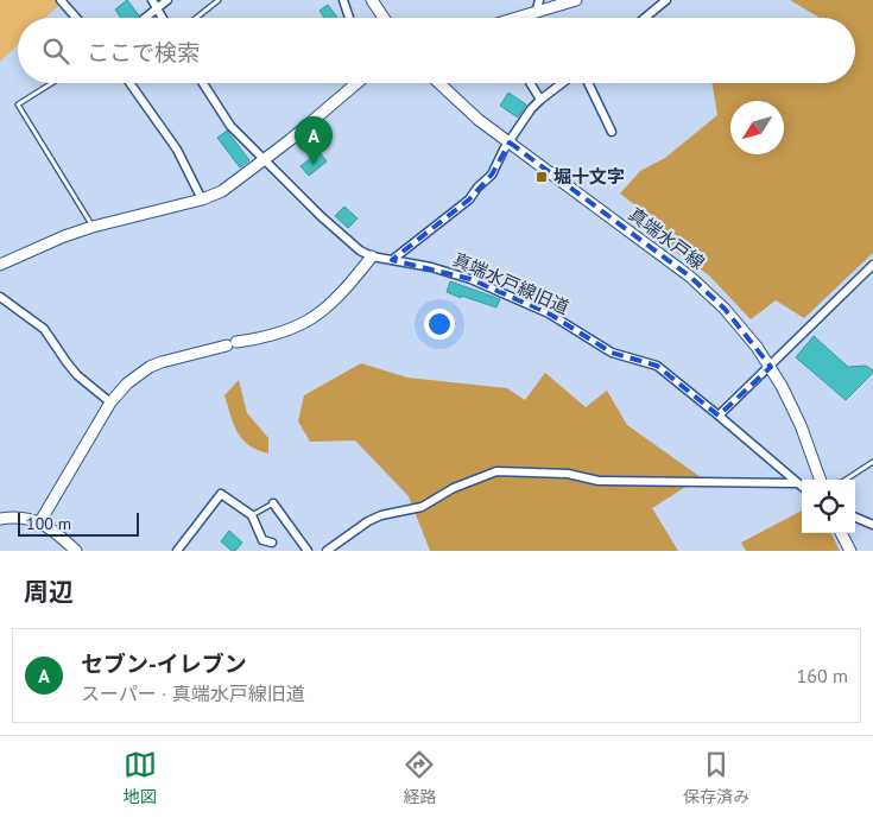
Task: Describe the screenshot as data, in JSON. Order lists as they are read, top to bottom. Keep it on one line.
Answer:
{"streets":{"street":["真端水戸線","真端水戸線旧道"]},"places":{"transit":["堀十文字"]},"scale_bar":"100 m","north":"bottom left","page":{"search":"ここで検索","pins":"A","scale":"100 m","heading":"周辺","list":[{"mark":"A","name":"セブン-イレブン","note":"スーパー · 真端水戸線旧道","value":"160 m"}],"nav":["地図","経路","保存済み"]}}
